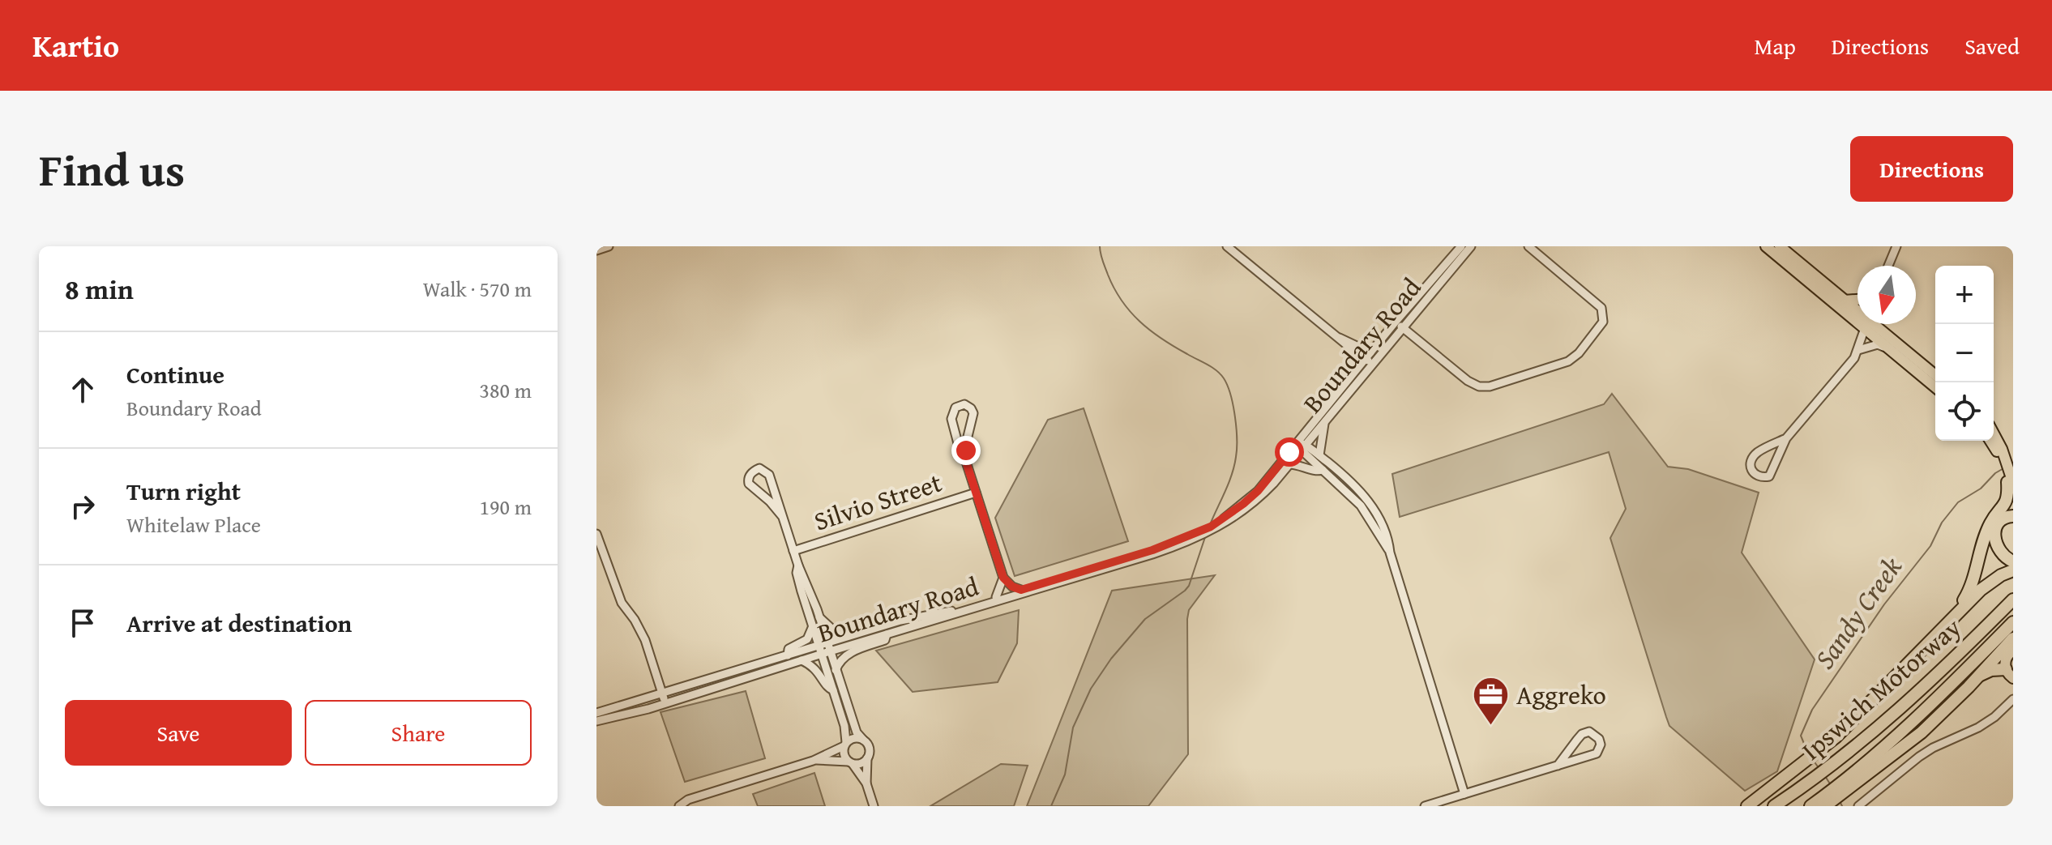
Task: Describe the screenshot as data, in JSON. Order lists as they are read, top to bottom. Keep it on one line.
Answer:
{"streets":{"highway":["Ipswich Motorway"],"street":["Boundary Road","Silvio Street"]},"water":["Sandy Creek"],"places":{"office":["Aggreko"]},"north":"bottom","page":{"header":"Kartio","nav":["Map","Directions","Saved"],"title":"Find us","buttons":["Directions",["Save","Share"]],"heading":["8 min","Walk · 570 m"],"map_buttons":["+","−"],"list":[["Continue","Boundary Road","380 m"],["Turn right","Whitelaw Place","190 m"],"Arrive at destination"]}}
